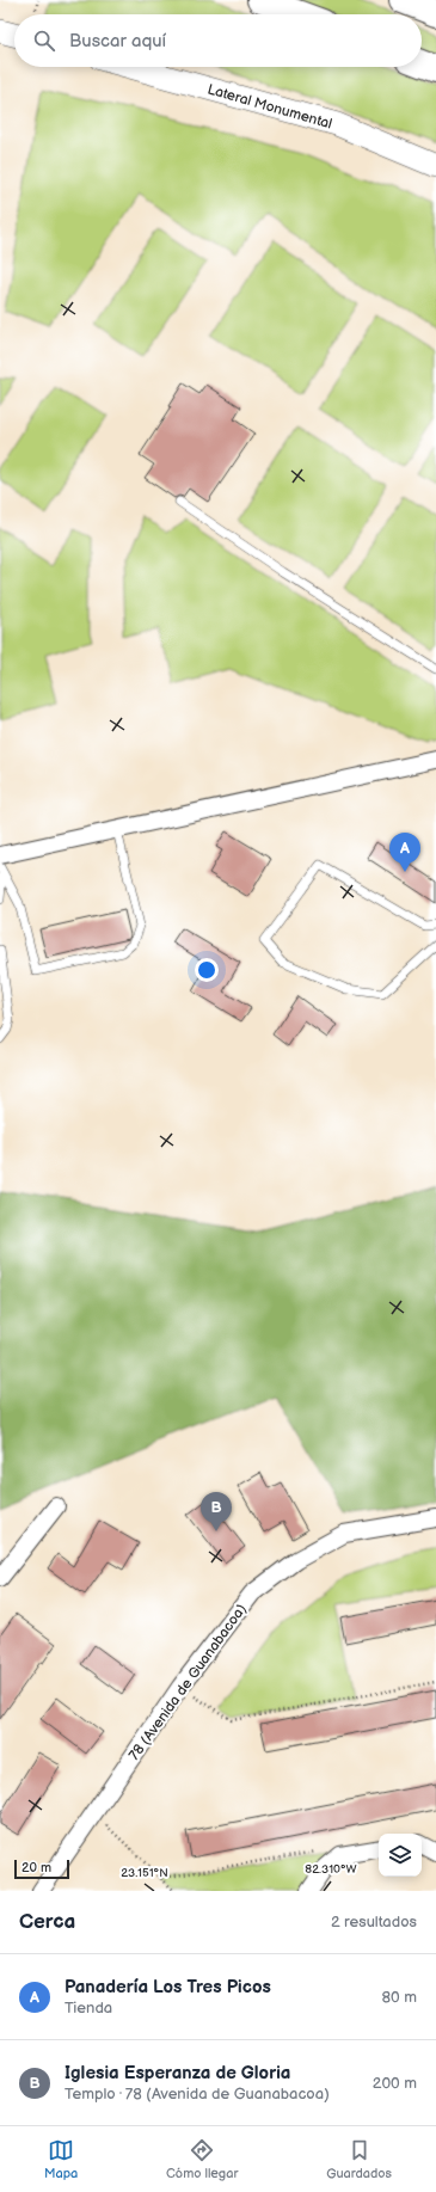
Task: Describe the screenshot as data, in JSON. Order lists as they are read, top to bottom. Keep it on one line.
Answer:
{"streets":{"street":["Lateral Monumental","78 (Avenida de Guanabacoa)"]},"scale_bar":"20 m","page":{"search":"Buscar aquí","pins":["A","B"],"scale":"20 m","heading":["Cerca","2 resultados"],"list":[{"mark":"A","name":"Panadería Los Tres Picos","note":"Tienda","value":"80 m"},{"mark":"B","name":"Iglesia Esperanza de Gloria","note":"Templo · 78 (Avenida de Guanabacoa)","value":"200 m"}],"nav":["Mapa","Cómo llegar","Guardados"]},"coordinates":["82.310°W","23.151°N"]}
